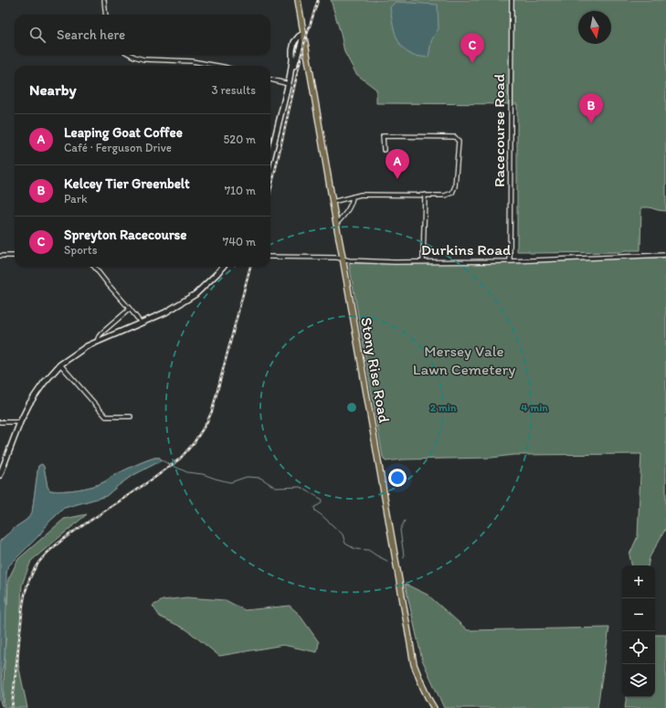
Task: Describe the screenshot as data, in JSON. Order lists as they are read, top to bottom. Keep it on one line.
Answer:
{"streets":{"main road":["Stony Rise Road"],"street":["Racecourse Road","Durkins Road"]},"crossings":[["Racecourse Road","Durkins Road"],["Durkins Road","Stony Rise Road"]],"parks":["Mersey Vale Lawn Cemetery"],"north":"bottom","page":{"search":"Search here","pins":["C","B","A"],"heading":["Nearby","3 results"],"list":[{"mark":"A","name":"Leaping Goat Coffee","note":"Café · Ferguson Drive","value":"520 m"},{"mark":"B","name":"Kelcey Tier Greenbelt","note":"Park","value":"710 m"},{"mark":"C","name":"Spreyton Racecourse","note":"Sports","value":"740 m"}],"map_buttons":["+","−"]},"rings":["2 min","4 min"]}
